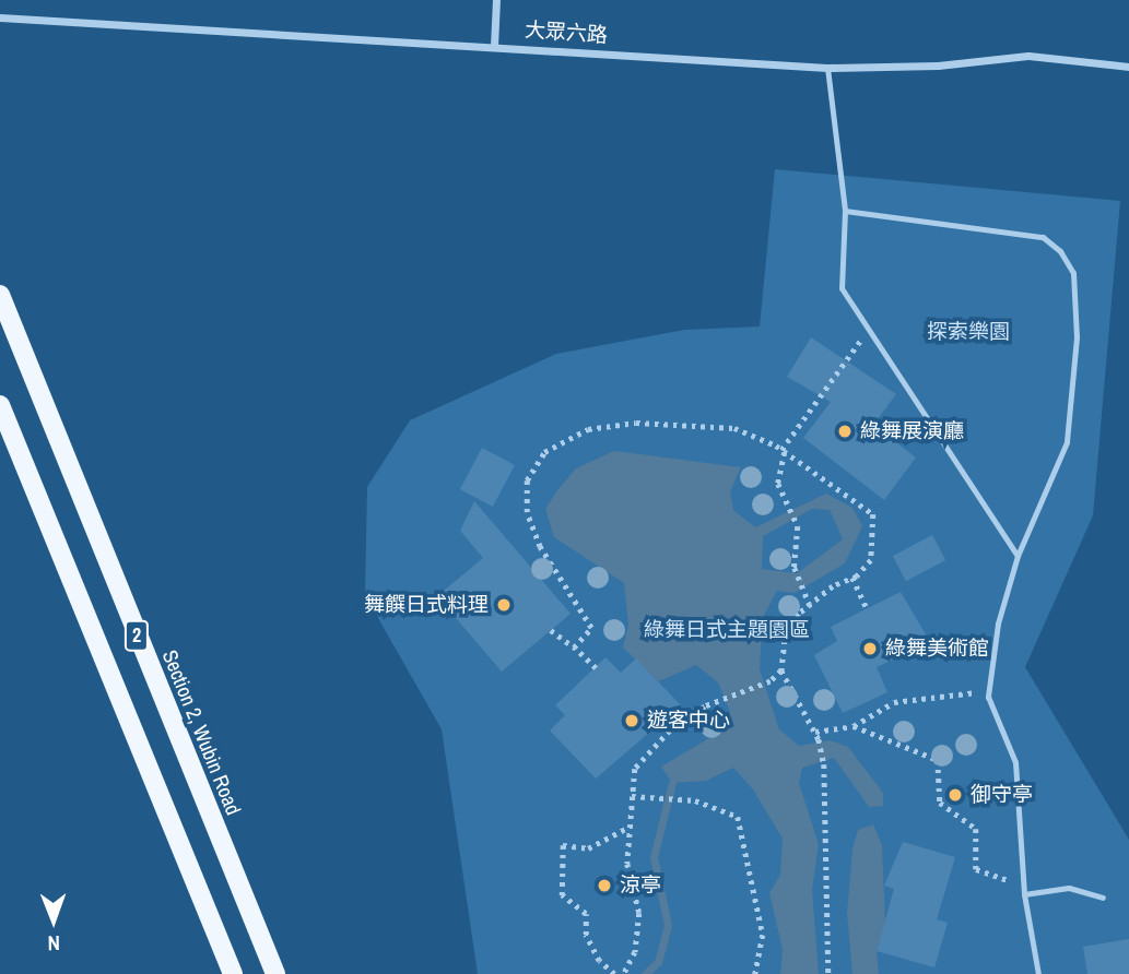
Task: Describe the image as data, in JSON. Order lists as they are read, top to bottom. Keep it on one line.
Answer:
{"streets":{"main road":["2","Section 2, Wubin Road"],"street":["大眾六路"]},"parks":["探索樂園","綠舞日式主題園區"],"places":["綠舞展演廳","舞饌日式料理","綠舞美術館","遊客中心","御守亭","涼亭"],"north":"bottom"}
